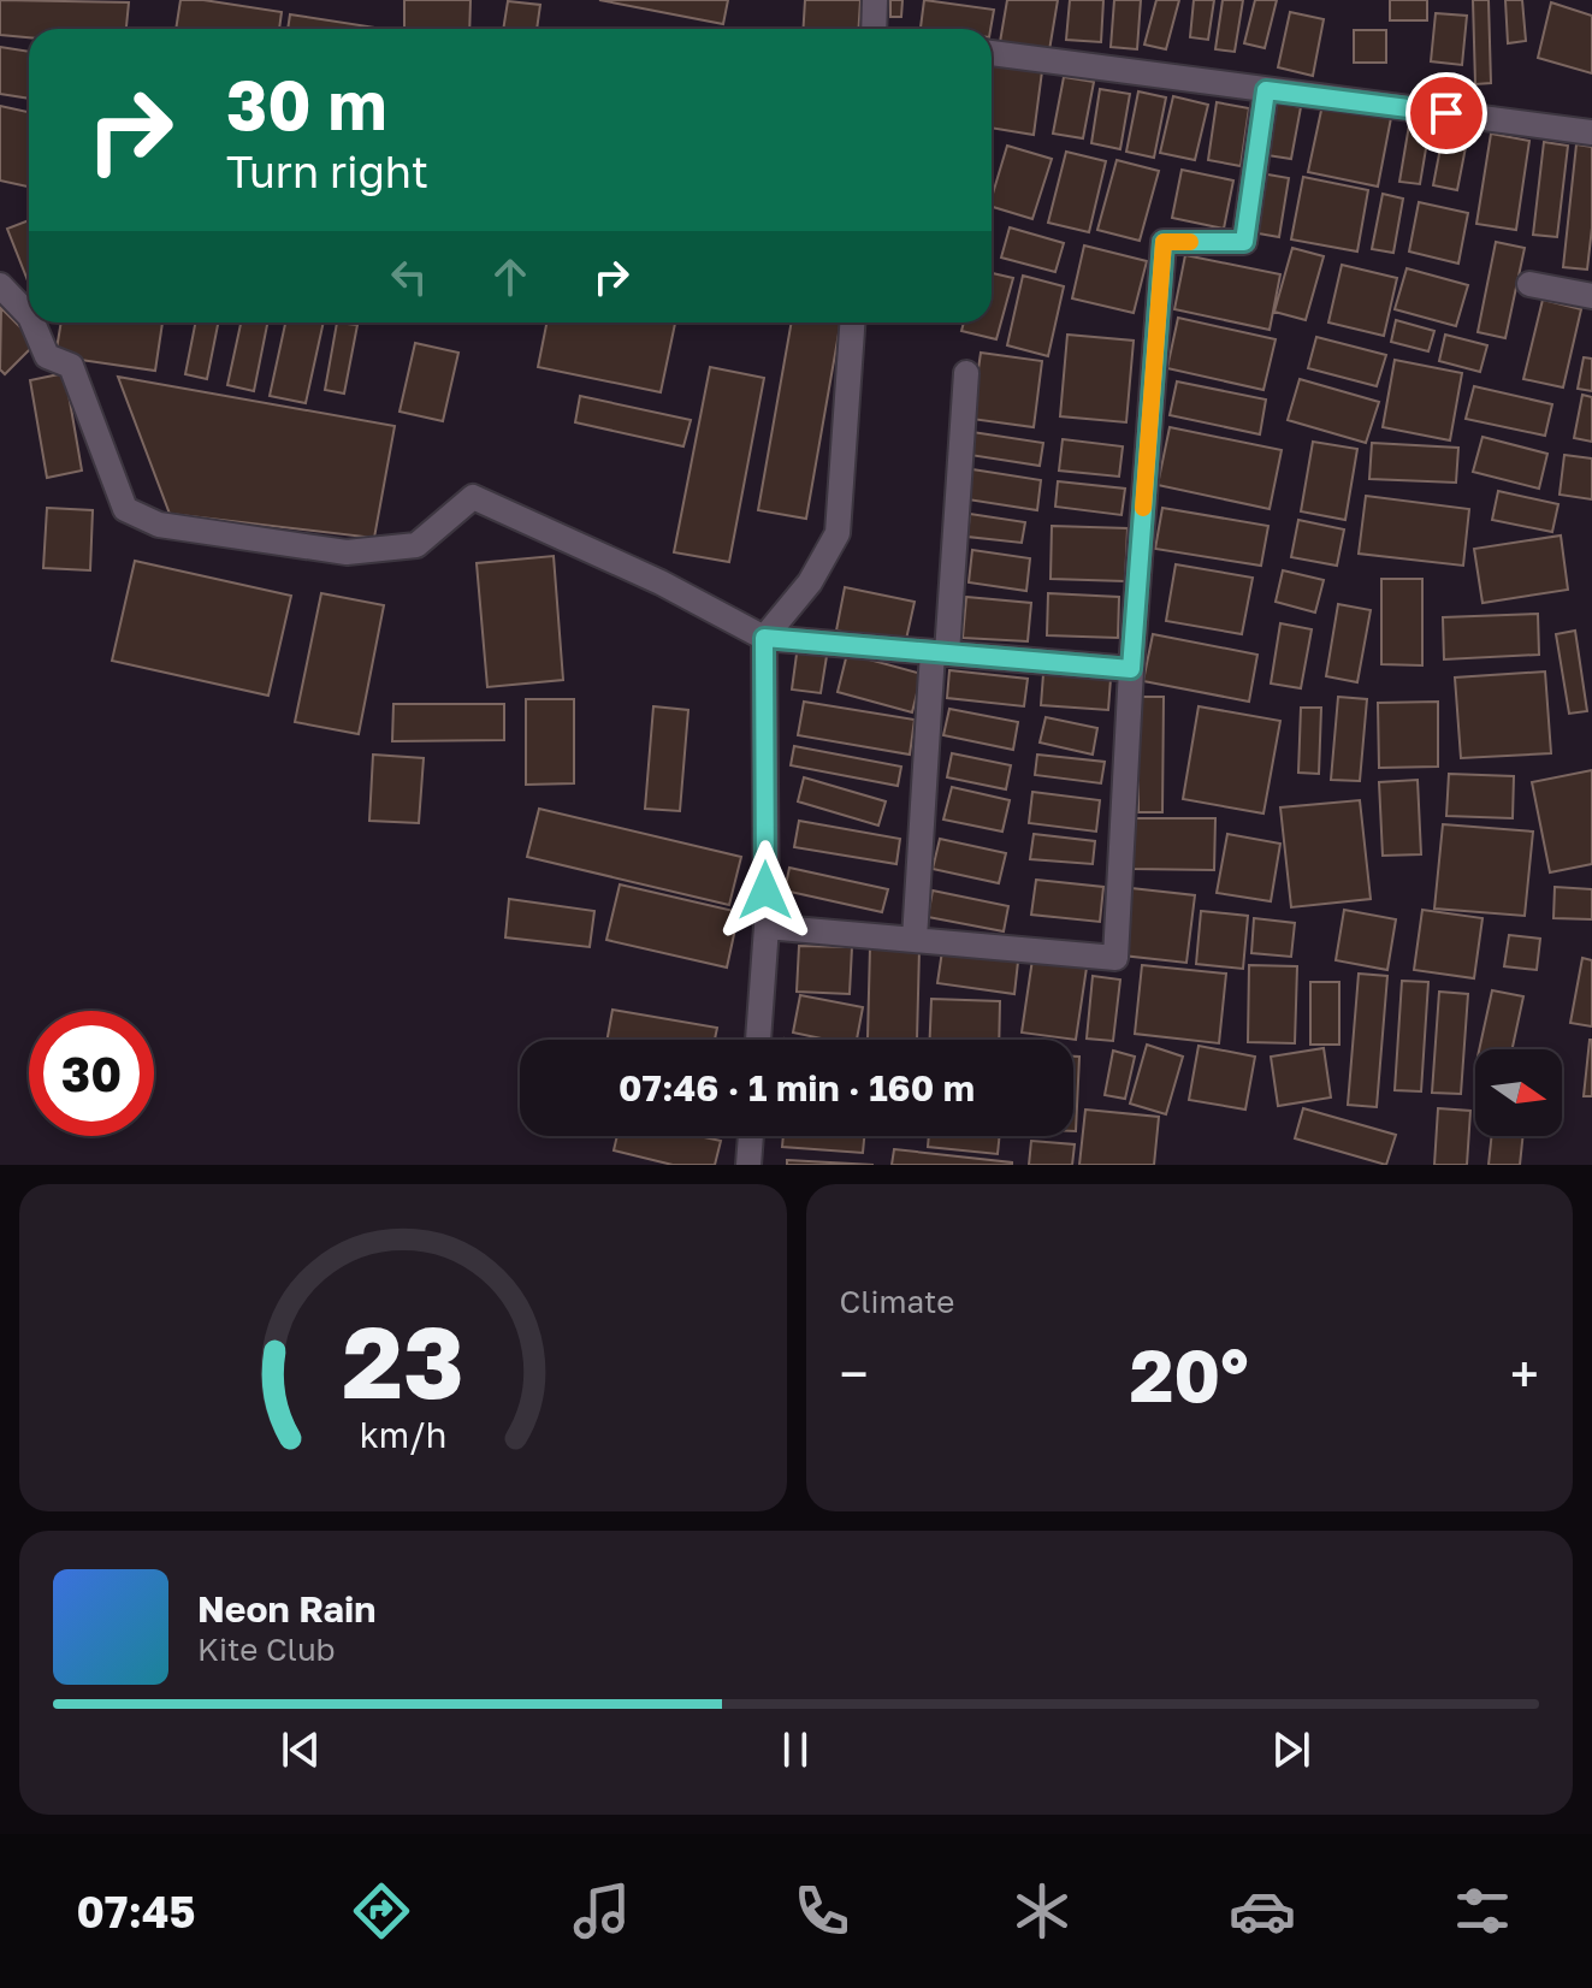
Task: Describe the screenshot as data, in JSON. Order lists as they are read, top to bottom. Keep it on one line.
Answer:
{"north":"right","page":{"turn":["30 m","Turn right"],"limit":"30","trip":"07:46 · 1 min · 160 m","tile":"Climate","heat":["−","20°","+"],"song":["Neon Rain","Kite Club"],"tabs":"07:45","gauge":["23","km/h"]}}
